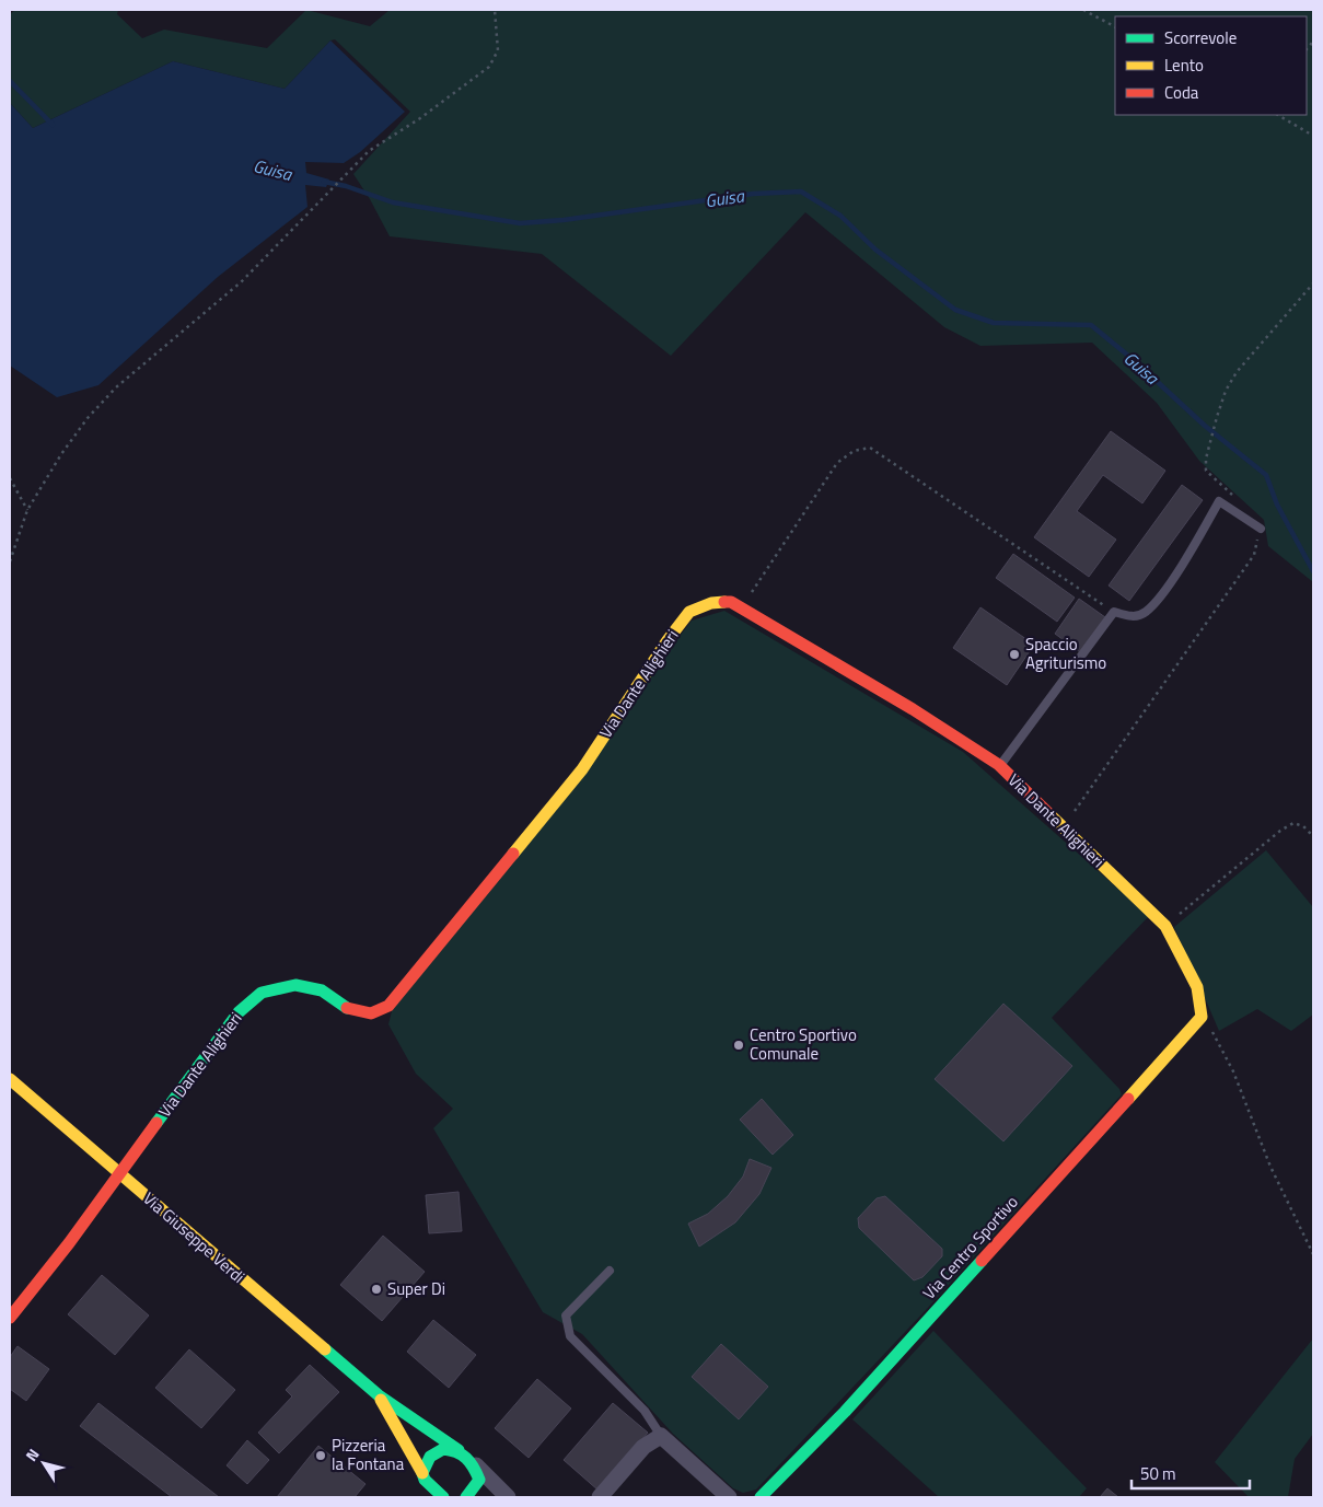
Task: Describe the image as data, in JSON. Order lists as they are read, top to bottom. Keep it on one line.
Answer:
{"streets":{"street":["Via Dante Alighieri","Via Giuseppe Verdi","Via Centro Sportivo"]},"crossings":[["Via Dante Alighieri","Via Giuseppe Verdi"],["Via Dante Alighieri","Via Centro Sportivo"]],"water":["Guisa"],"places":["Spaccio Agriturismo","Centro Sportivo Comunale","Super Di","Pizzeria la Fontana"],"legend":["Scorrevole","Lento","Coda"],"scale_bar":"50 m","north":"top left"}
